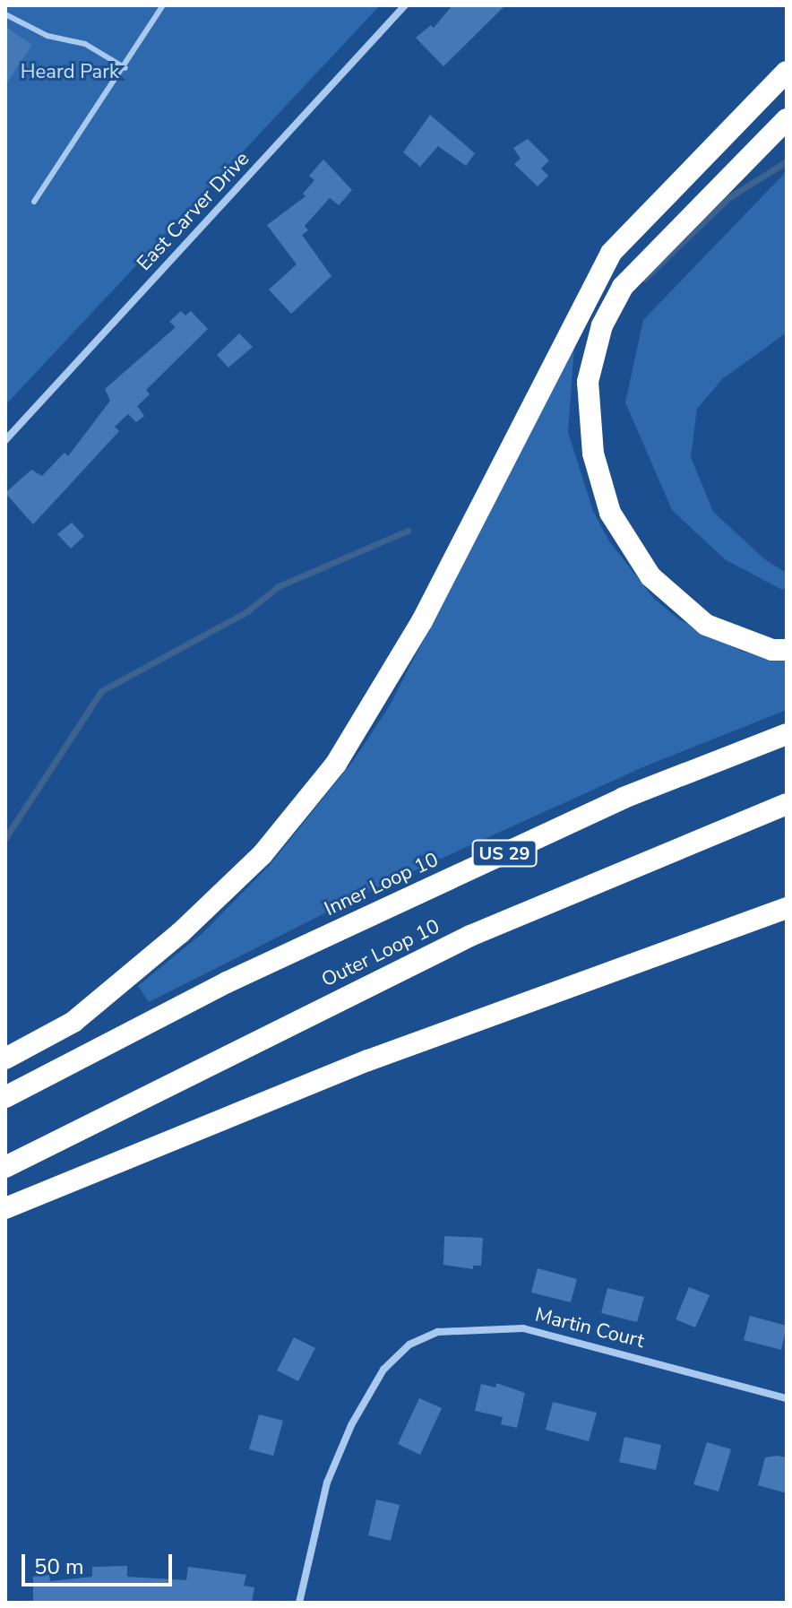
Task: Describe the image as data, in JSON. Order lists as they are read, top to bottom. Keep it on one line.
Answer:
{"streets":{"highway":["US 29","Inner Loop 10","Outer Loop 10"],"street":["East Carver Drive","Martin Court"]},"parks":["Heard Park"],"scale_bar":"50 m"}
